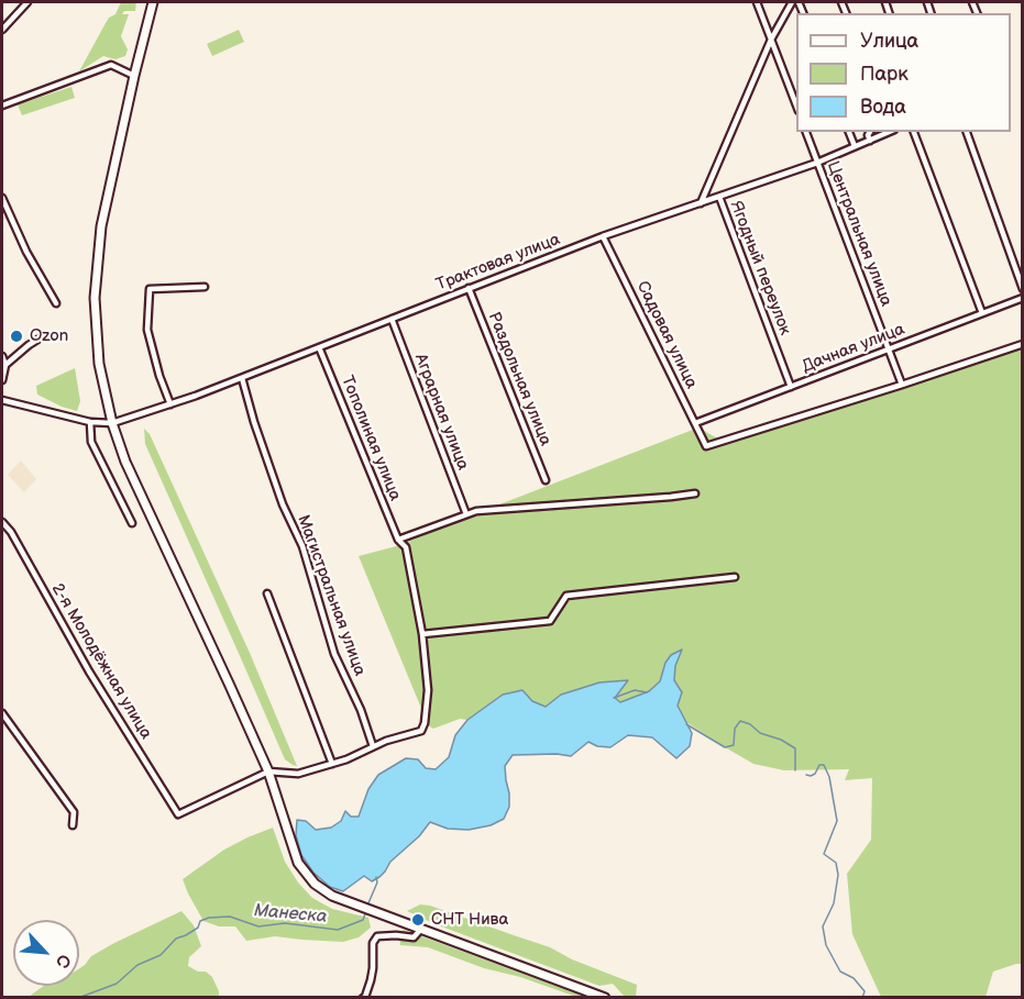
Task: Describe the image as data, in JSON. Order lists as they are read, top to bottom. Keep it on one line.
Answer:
{"streets":{"street":["Центральная улица","Трактовая улица","Ягодный переулок","Садовая улица","Дачная улица","Раздольная улица","Аграрная улица","Тополиная улица","Магистральная улица","2-я Молодёжная улица"]},"crossings":[["Центральная улица","Трактовая улица"],["Центральная улица","Садовая улица"],["Центральная улица","Дачная улица"],["Трактовая улица","Ягодный переулок"],["Трактовая улица","Садовая улица"],["Трактовая улица","Раздольная улица"],["Трактовая улица","Аграрная улица"],["Трактовая улица","Тополиная улица"],["Трактовая улица","Магистральная улица"],["Ягодный переулок","Дачная улица"],["Садовая улица","Дачная улица"],["Тополиная улица","Магистральная улица"]],"water":["Манеска"],"places":["Ozon","СНТ Нива"],"legend":["Улица","Парк","Вода"],"north":"bottom right"}
